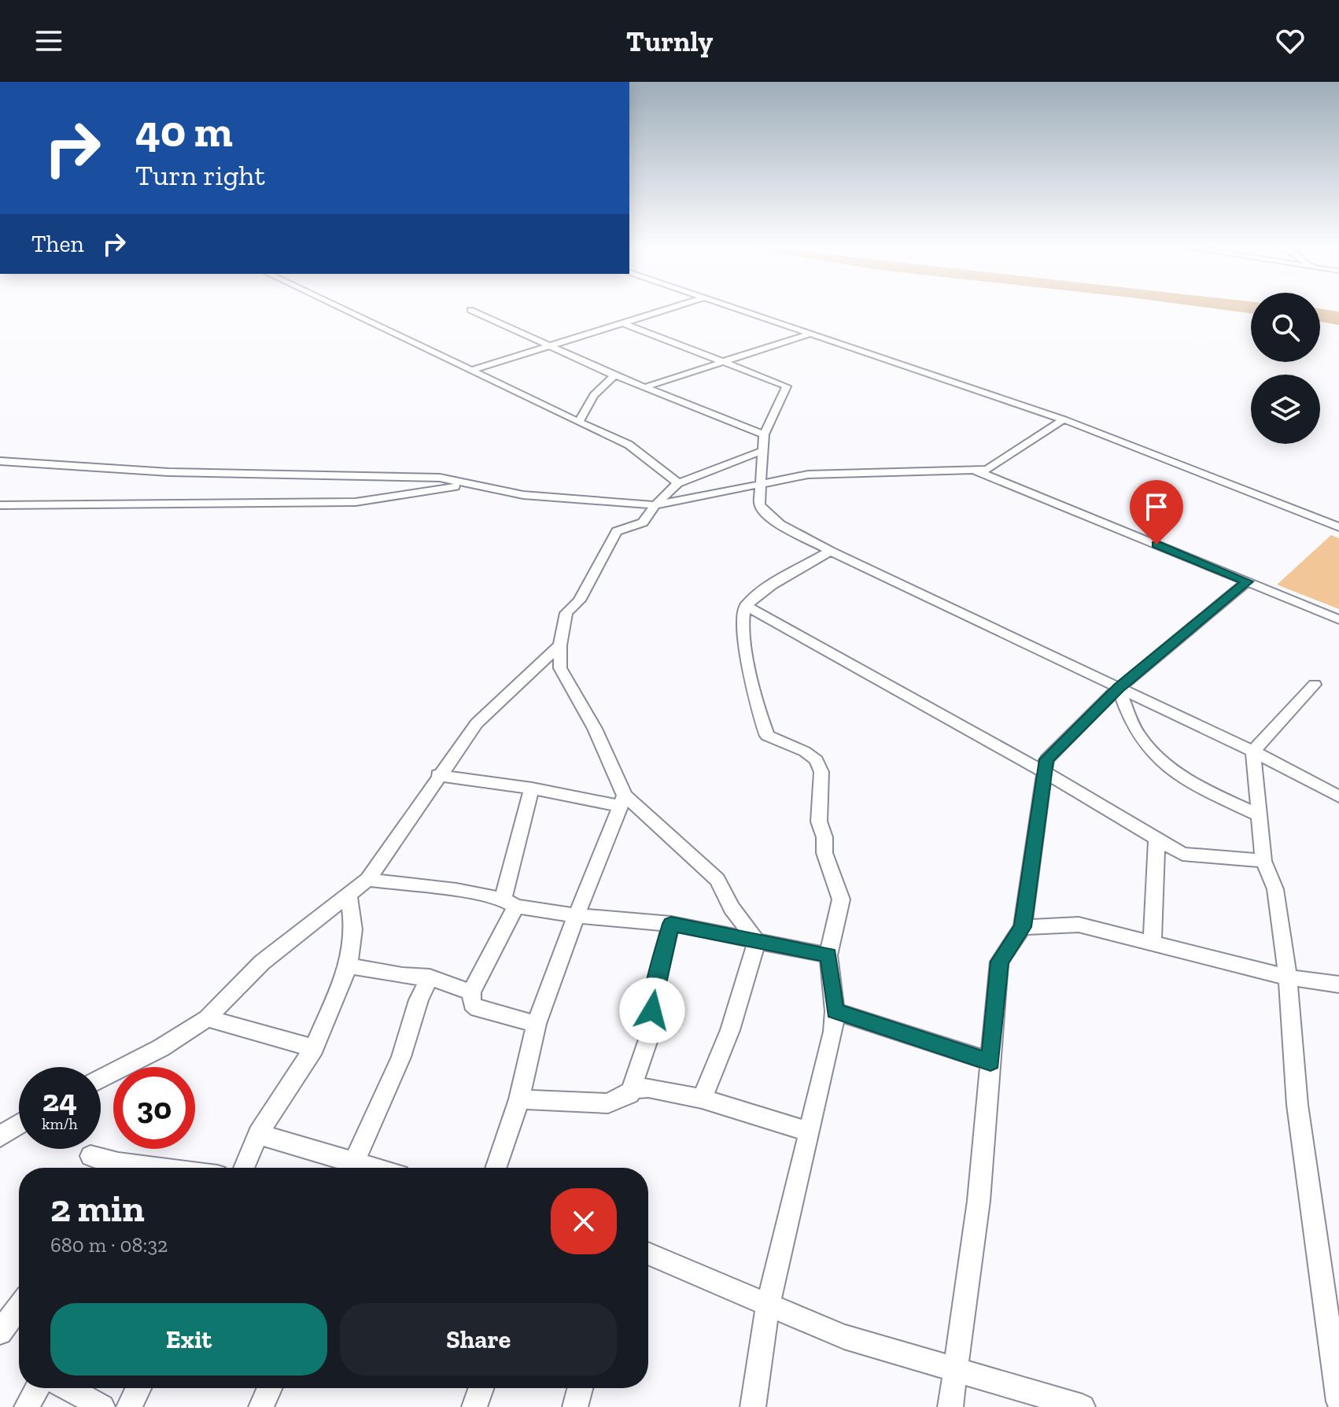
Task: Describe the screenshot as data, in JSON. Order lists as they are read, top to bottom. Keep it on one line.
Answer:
{"page":{"header":"Turnly","turn":["40 m","Turn right"],"then":"Then","speed":"24 km/h","limit":"30","heading":["2 min","680 m · 08:32"],"buttons":["Exit","Share"]}}
